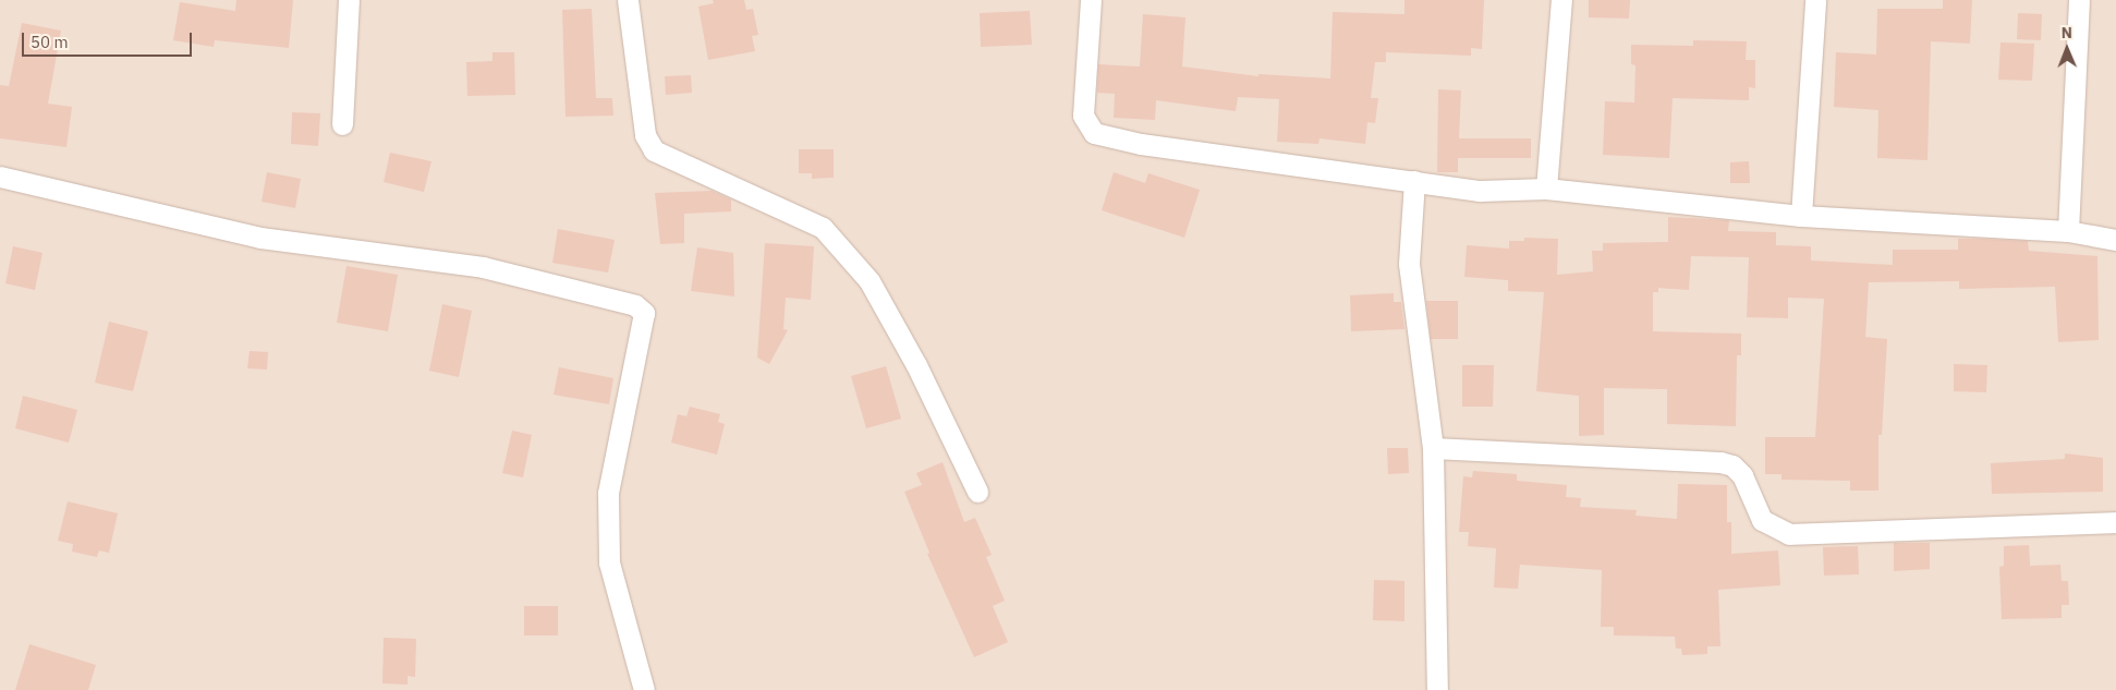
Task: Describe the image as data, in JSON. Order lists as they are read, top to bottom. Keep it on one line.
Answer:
{"scale_bar":"50 m","north":"top"}
